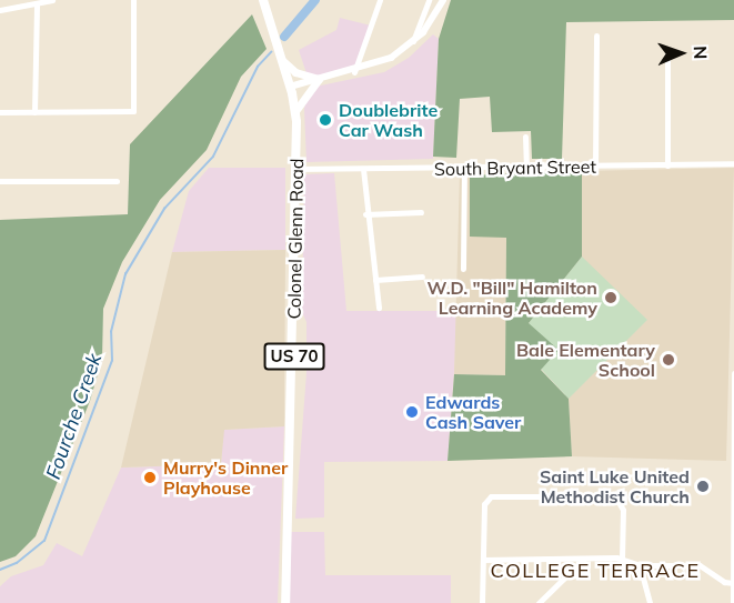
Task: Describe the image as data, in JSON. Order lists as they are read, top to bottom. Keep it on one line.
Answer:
{"streets":{"main road":["Colonel Glenn Road","US 70"],"street":["South Bryant Street"]},"crossings":[["South Bryant Street","Colonel Glenn Road"]],"districts":["COLLEGE TERRACE"],"water":["Fourche Creek"],"places":["Doublebrite Car Wash","W.D. \"Bill\" Hamilton Learning Academy","Bale Elementary School","Edwards Cash Saver","Murry's Dinner Playhouse","Saint Luke United Methodist Church"],"north":"right"}
